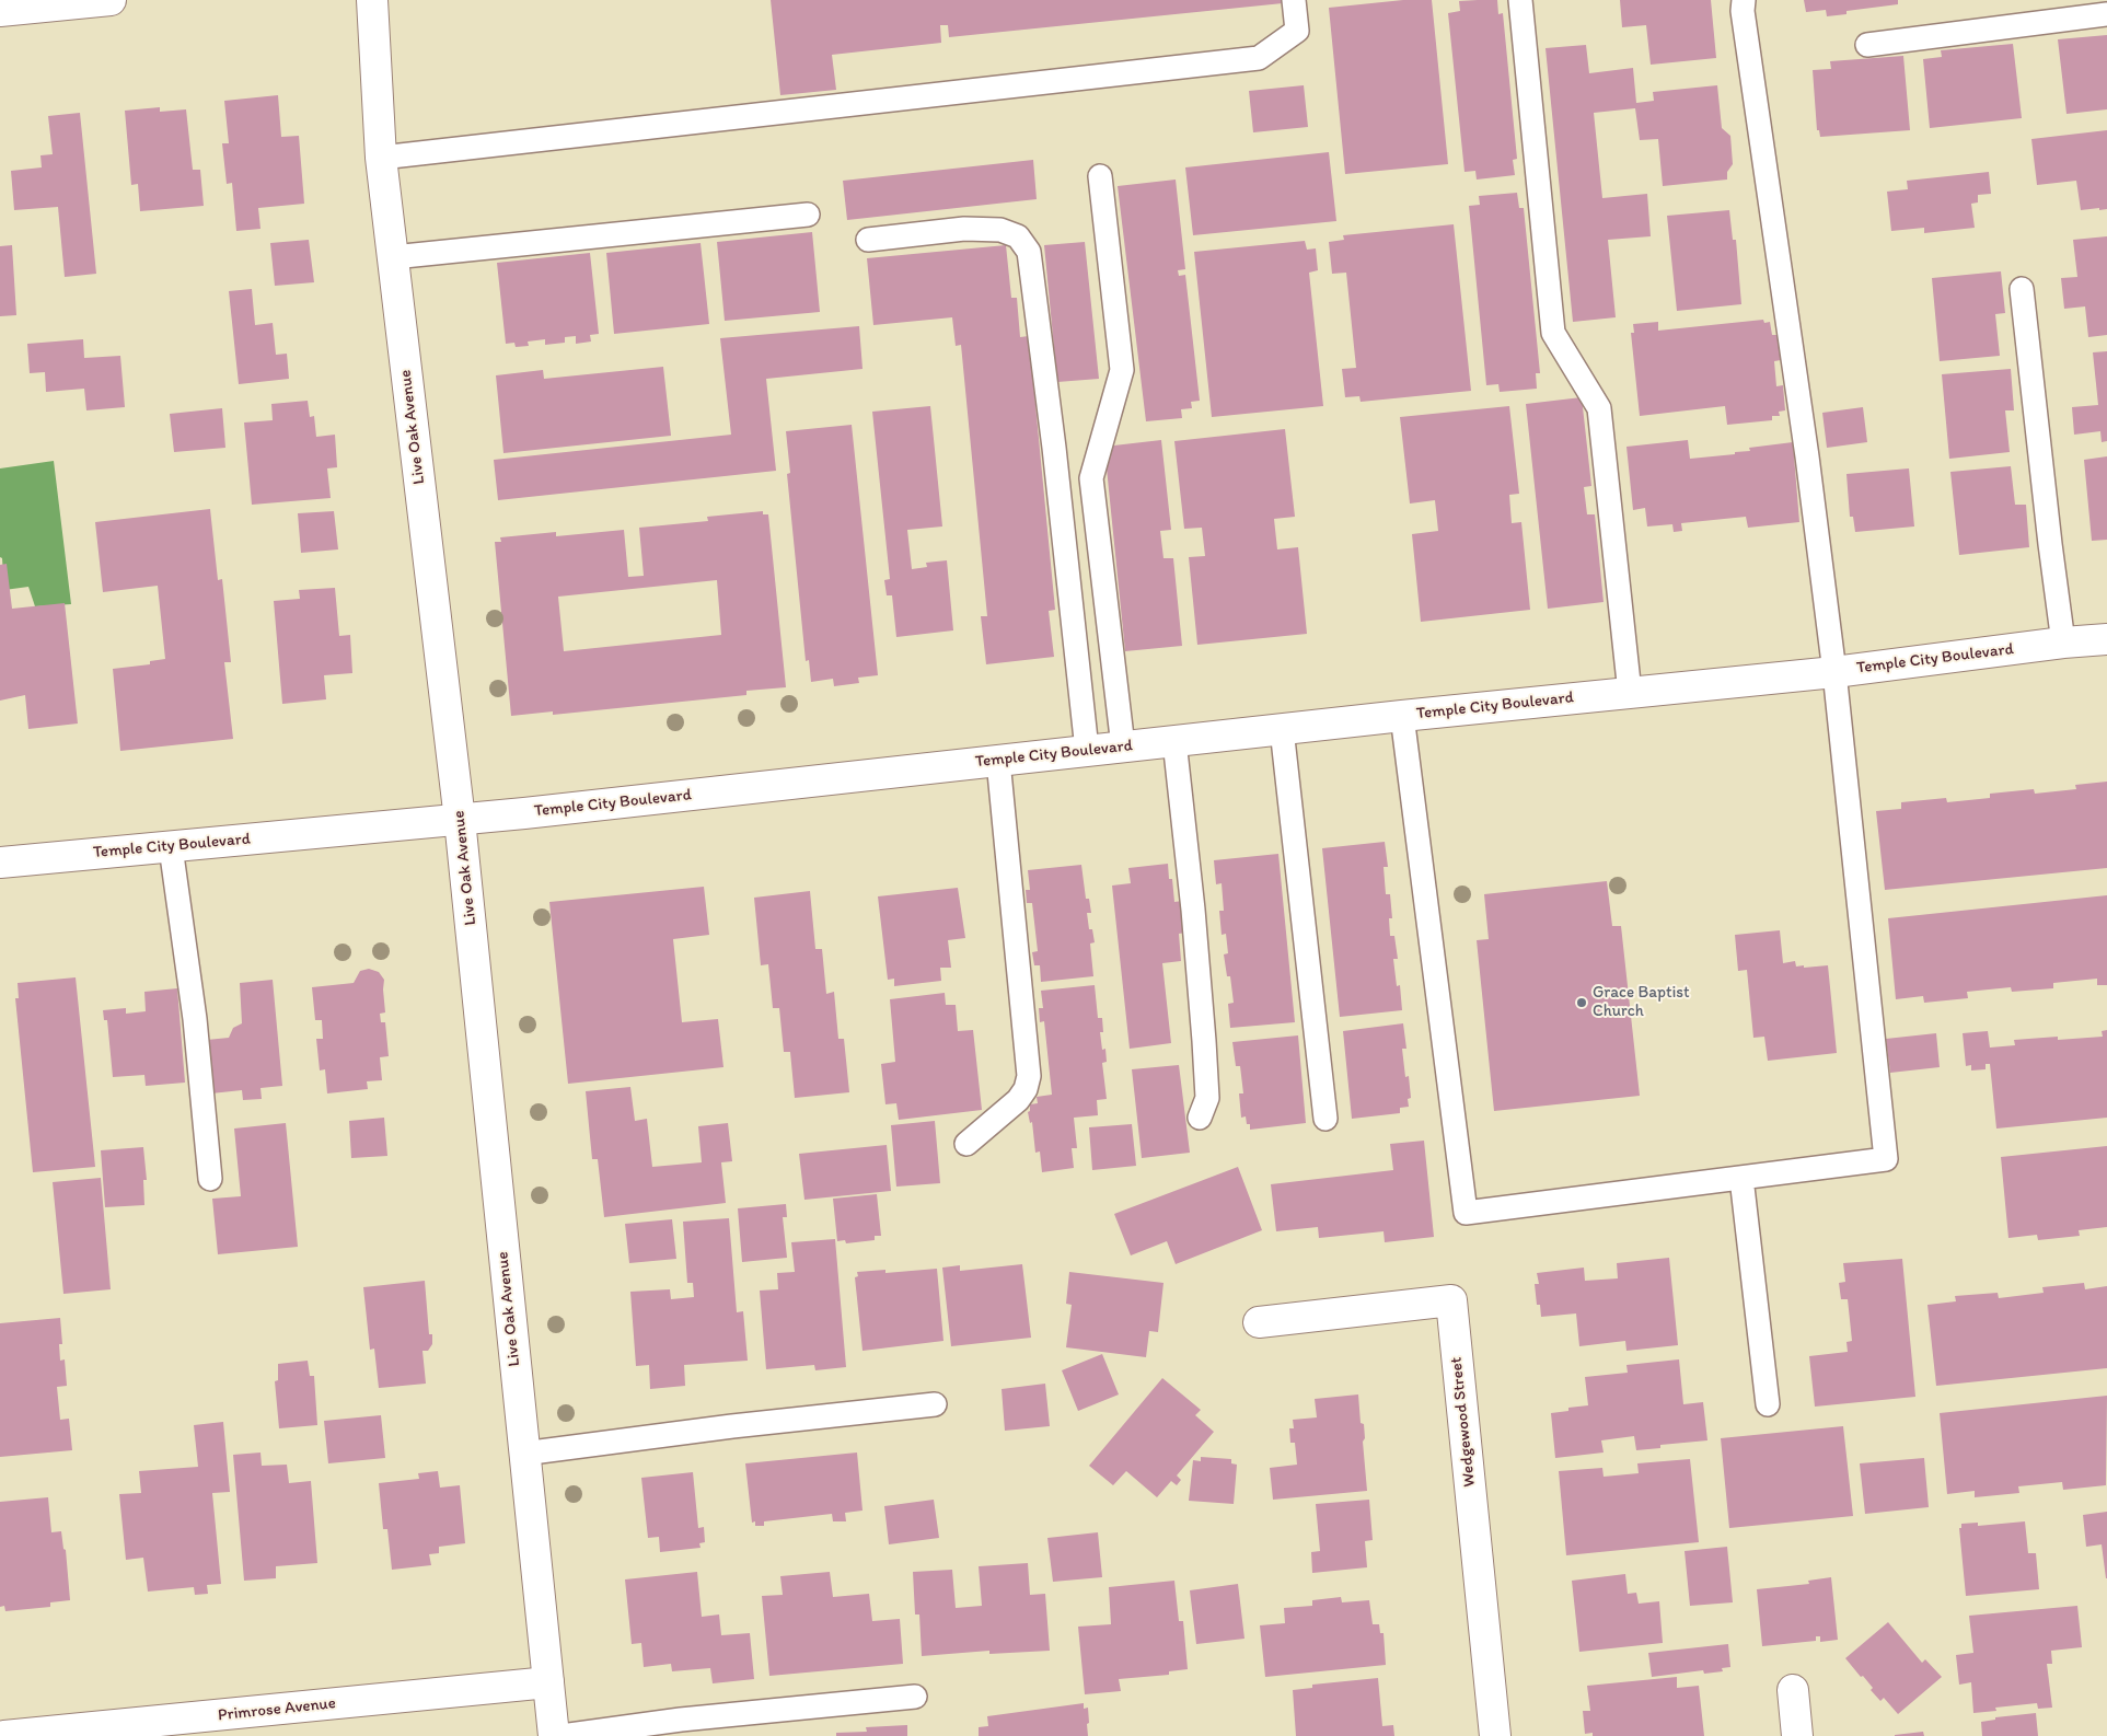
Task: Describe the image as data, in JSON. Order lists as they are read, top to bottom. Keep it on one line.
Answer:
{"streets":{"street":["Live Oak Avenue","Temple City Boulevard","Wedgewood Street","Primrose Avenue"]},"crossings":[["Live Oak Avenue","Temple City Boulevard"],["Live Oak Avenue","Primrose Avenue"]],"places":["Grace Baptist Church"]}
